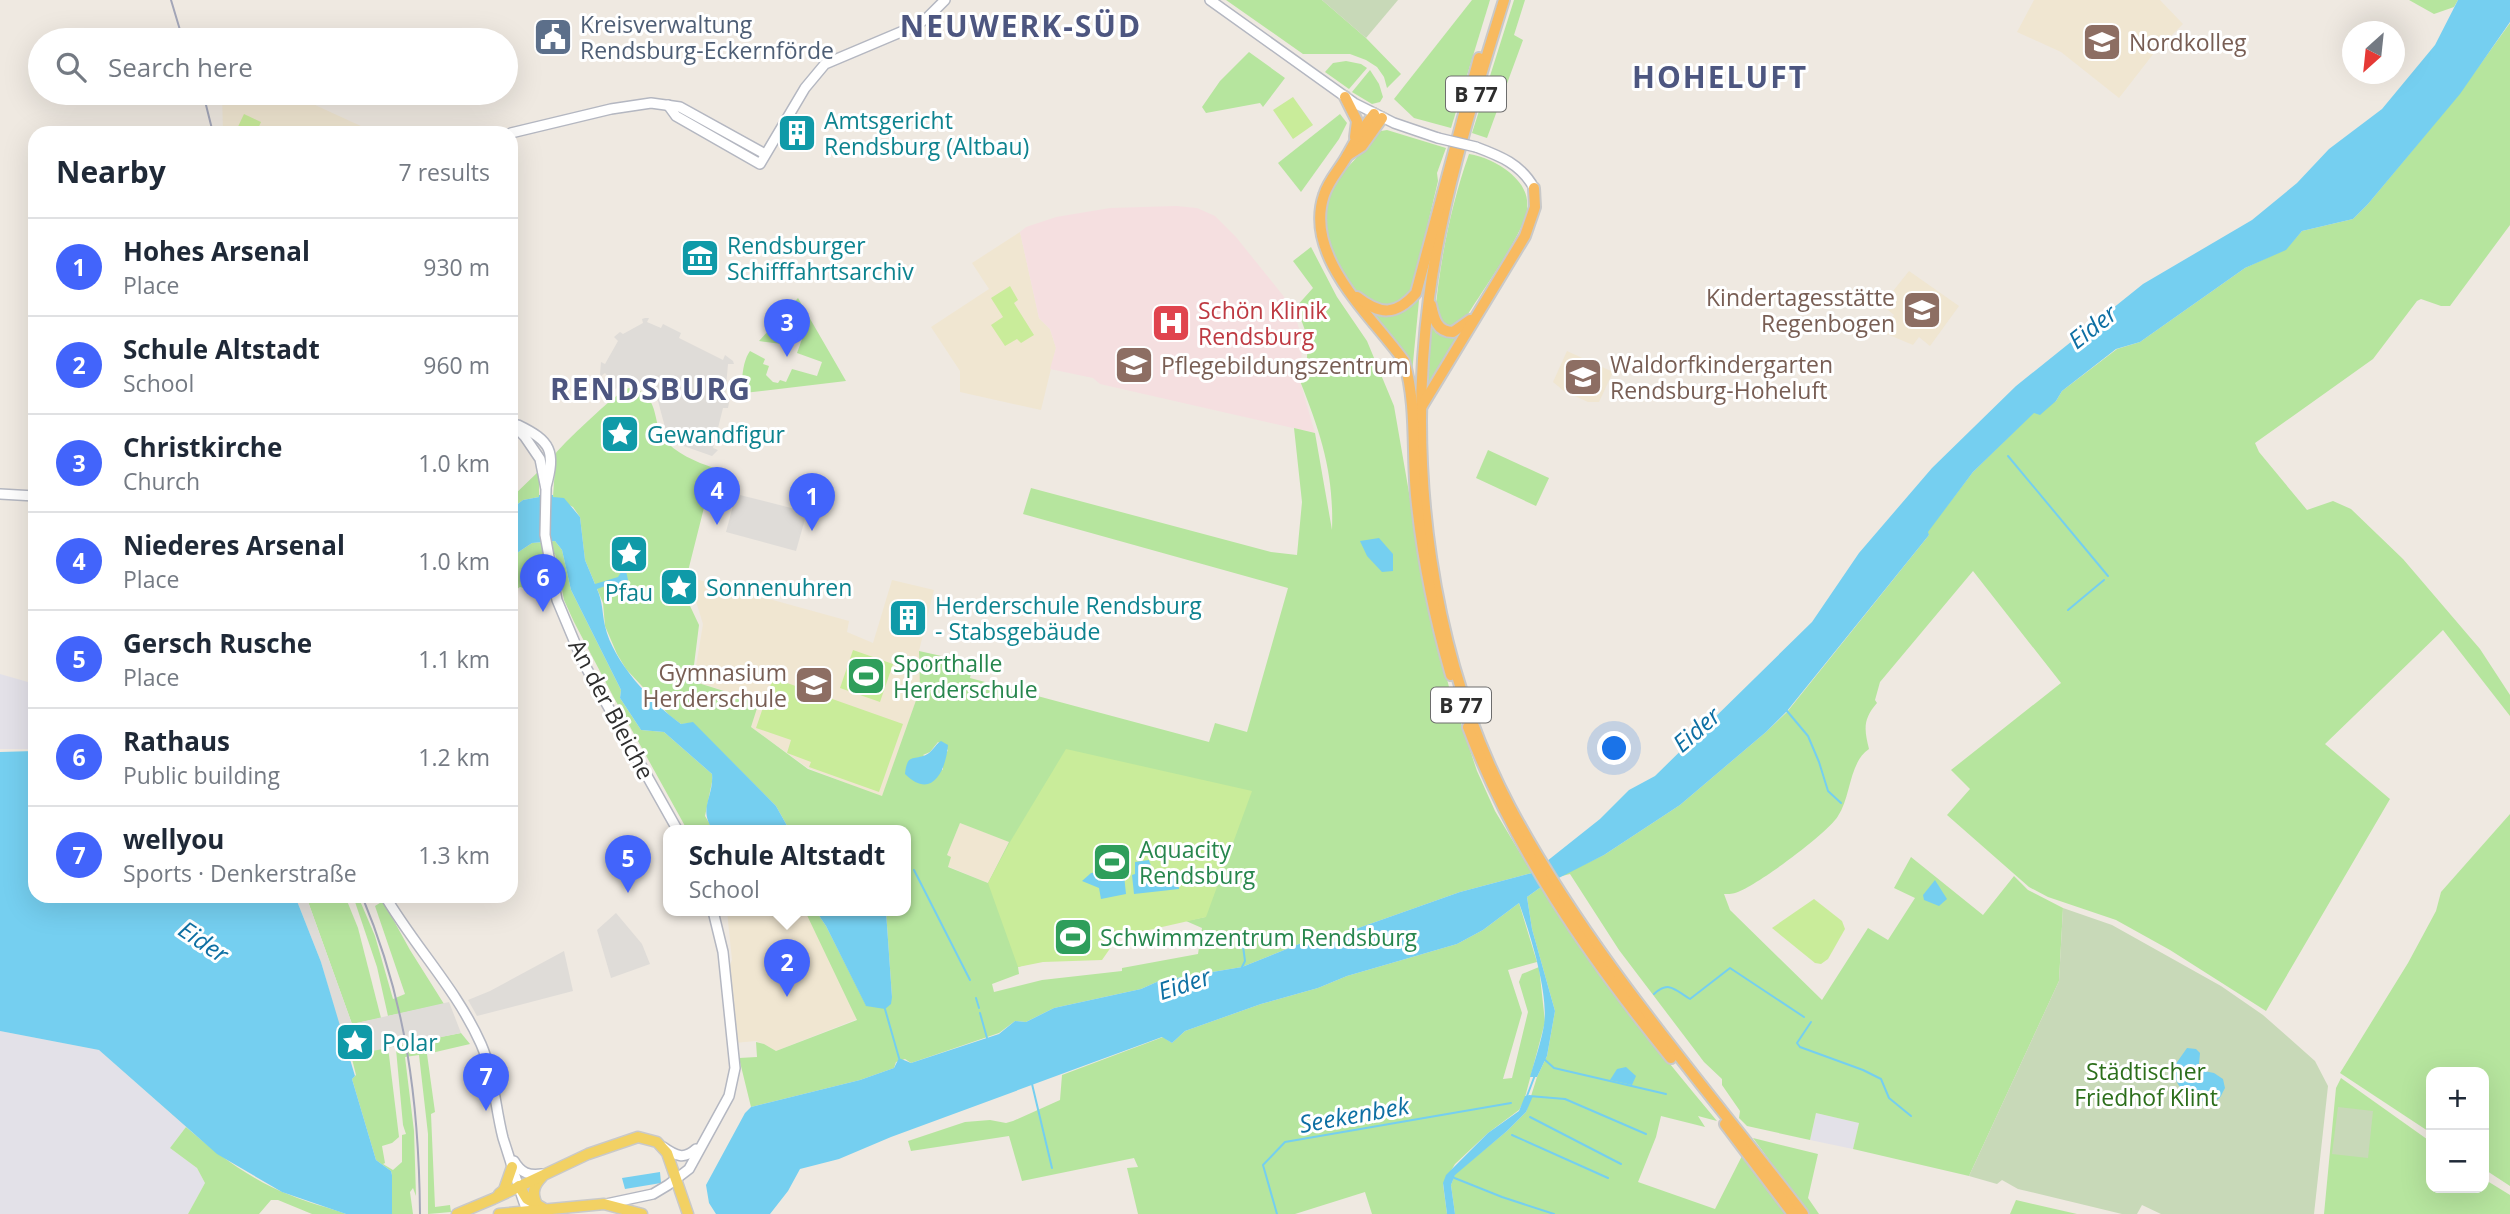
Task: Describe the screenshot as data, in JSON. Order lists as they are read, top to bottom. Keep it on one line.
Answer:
{"streets":{"highway":["B 77"],"main road":["An der Bleiche"]},"districts":["NEUWERK-SÜD","HOHELUFT","RENDSBURG"],"water":["Eider","Seekenbek"],"parks":["Städtischer Friedhof Klint"],"places":{"public building":["Kreisverwaltung Rendsburg-Eckernförde"],"school or university":["Nordkolleg","Kindertagesstätte Regenbogen","Pflegebildungszentrum","Waldorfkindergarten Rendsburg-Hoheluft","Gymnasium Herderschule"],"building":["Amtsgericht Rendsburg (Altbau)","Herderschule Rendsburg - Stabsgebäude"],"museum":["Rendsburger Schifffahrtsarchiv"],"hospital":["Schön Klinik Rendsburg"],"place":["Gewandfigur","Pfau","Sonnenuhren","Polar"],"sports":["Sporthalle Herderschule","Aquacity Rendsburg","Schwimmzentrum Rendsburg"]},"north":"bottom left","page":{"search":"Search here","heading":["Nearby","7 results"],"list":[{"mark":"1","name":"Hohes Arsenal","note":"Place","value":"930 m"},{"mark":"2","name":"Schule Altstadt","note":"School","value":"960 m"},{"mark":"3","name":"Christkirche","note":"Church","value":"1.0 km"},{"mark":"4","name":"Niederes Arsenal","note":"Place","value":"1.0 km"},{"mark":"5","name":"Gersch Rusche","note":"Place","value":"1.1 km"},{"mark":"6","name":"Rathaus","note":"Public building","value":"1.2 km"},{"mark":"7","name":"wellyou","note":"Sports · Denkerstraße","value":"1.3 km"}],"pins":["3","4","1","6","5","2","7"],"popup":["Schule Altstadt","School"],"map_buttons":["+","−"]}}
